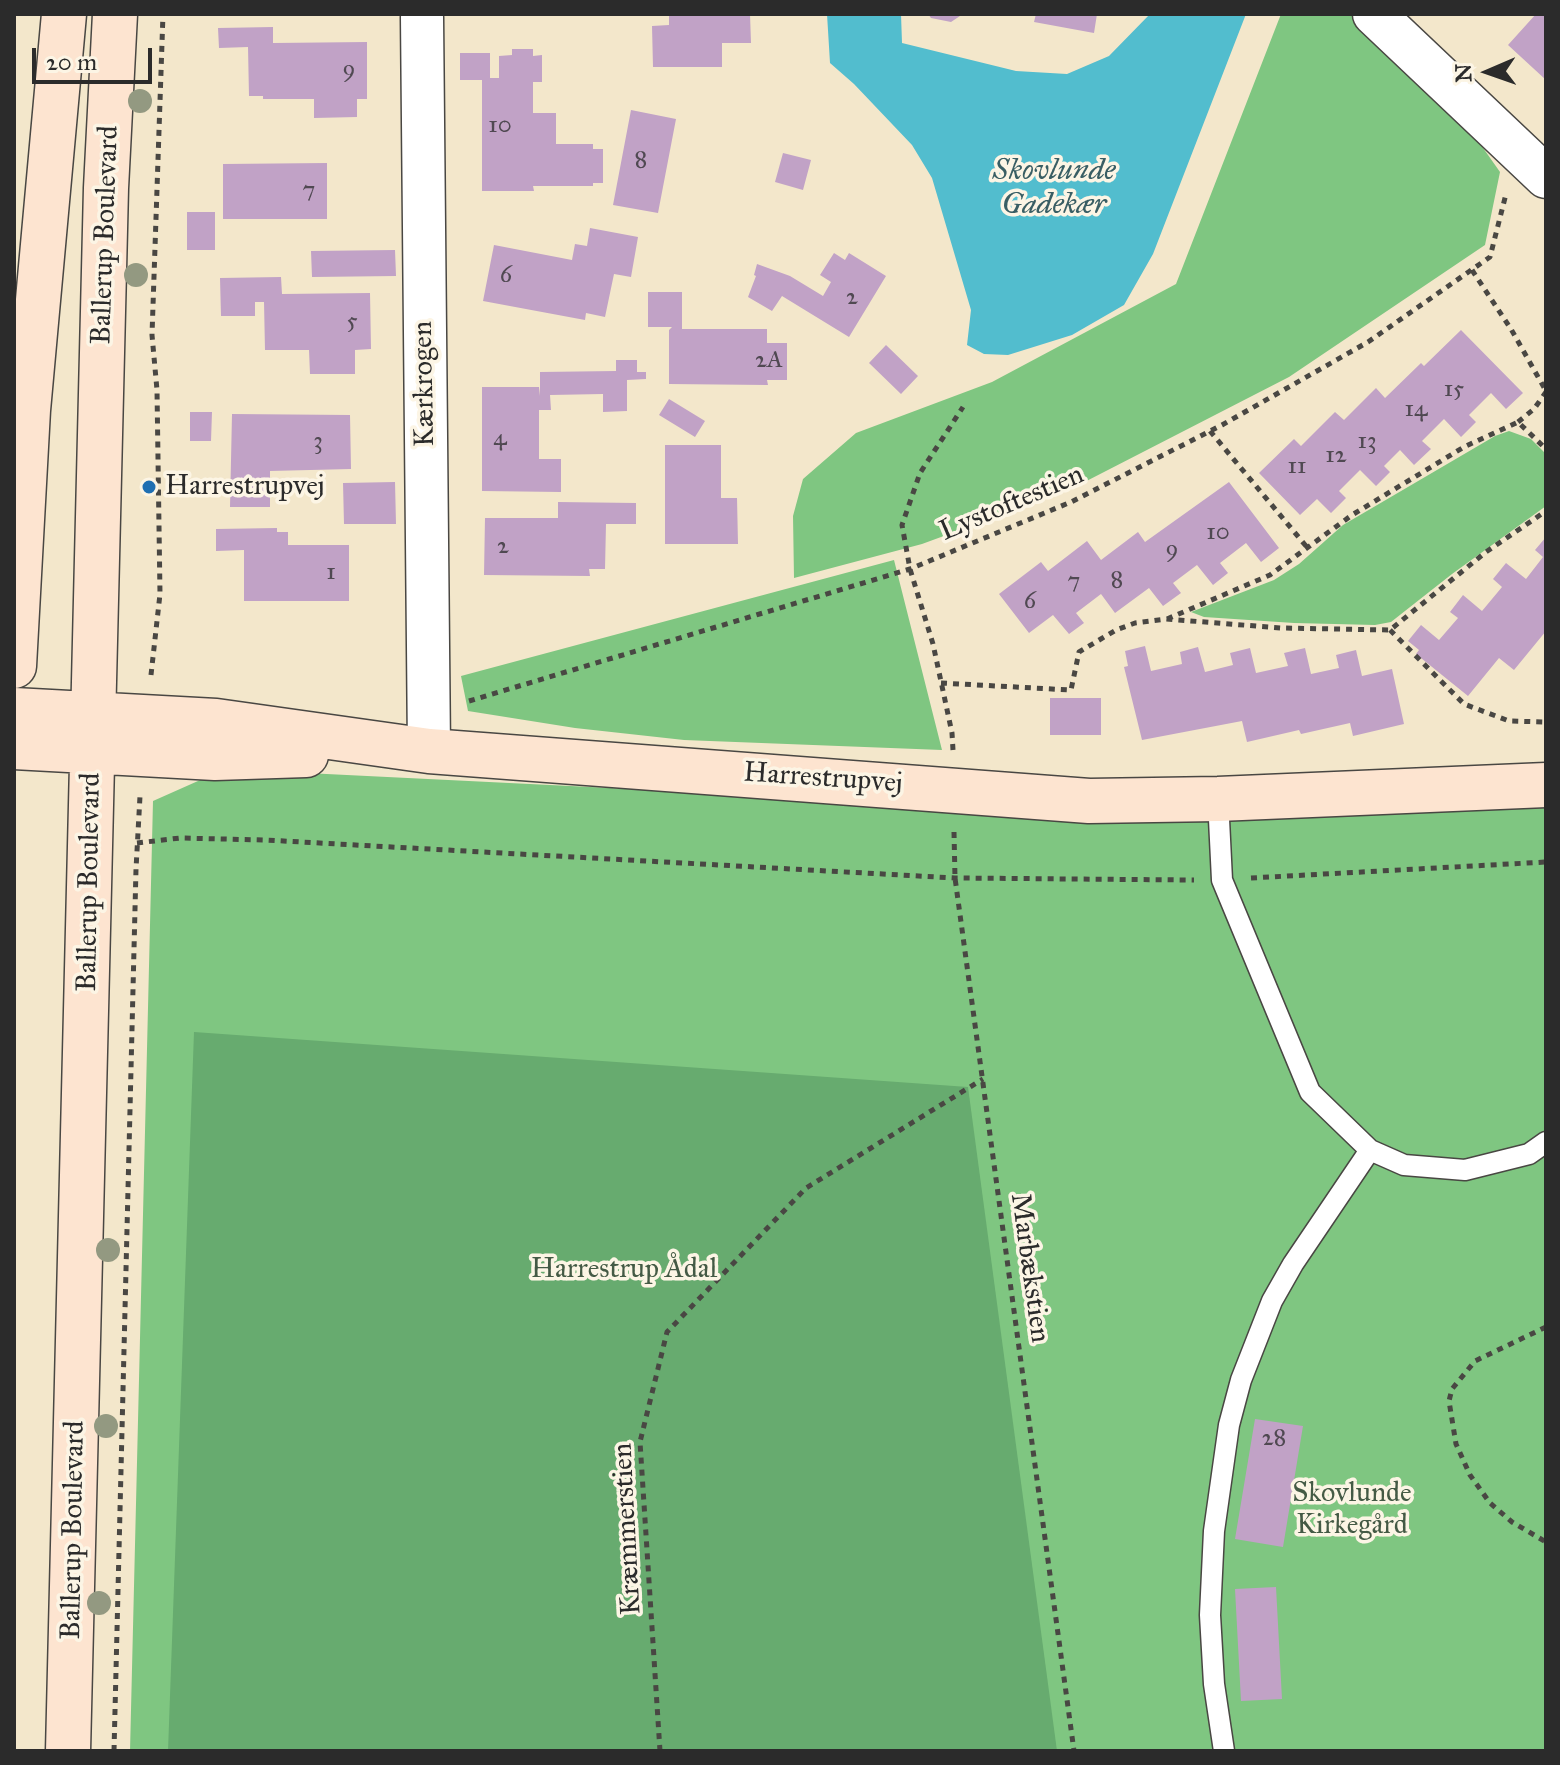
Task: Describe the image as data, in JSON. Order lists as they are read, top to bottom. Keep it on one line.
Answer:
{"streets":{"street":["Ballerup Boulevard","Kærkrogen","Harrestrupvej"],"path":["Lystoftestien","Marbækstien","Kræmmerstien"]},"crossings":[["Ballerup Boulevard","Harrestrupvej"],["Kærkrogen","Harrestrupvej"],["Lystoftestien","Marbækstien"],["Harrestrupvej","Marbækstien"],["Marbækstien","Kræmmerstien"]],"water":["Skovlunde Gadekær"],"parks":["Harrestrup Ådal","Skovlunde Kirkegård"],"places":["Harrestrupvej"],"house_numbers":["9","10","8","7","6","2","5","2A","15","14","4","3","13","12","11","10","2","9","1","8","7","6","28"],"scale_bar":"20 m","north":"left"}
